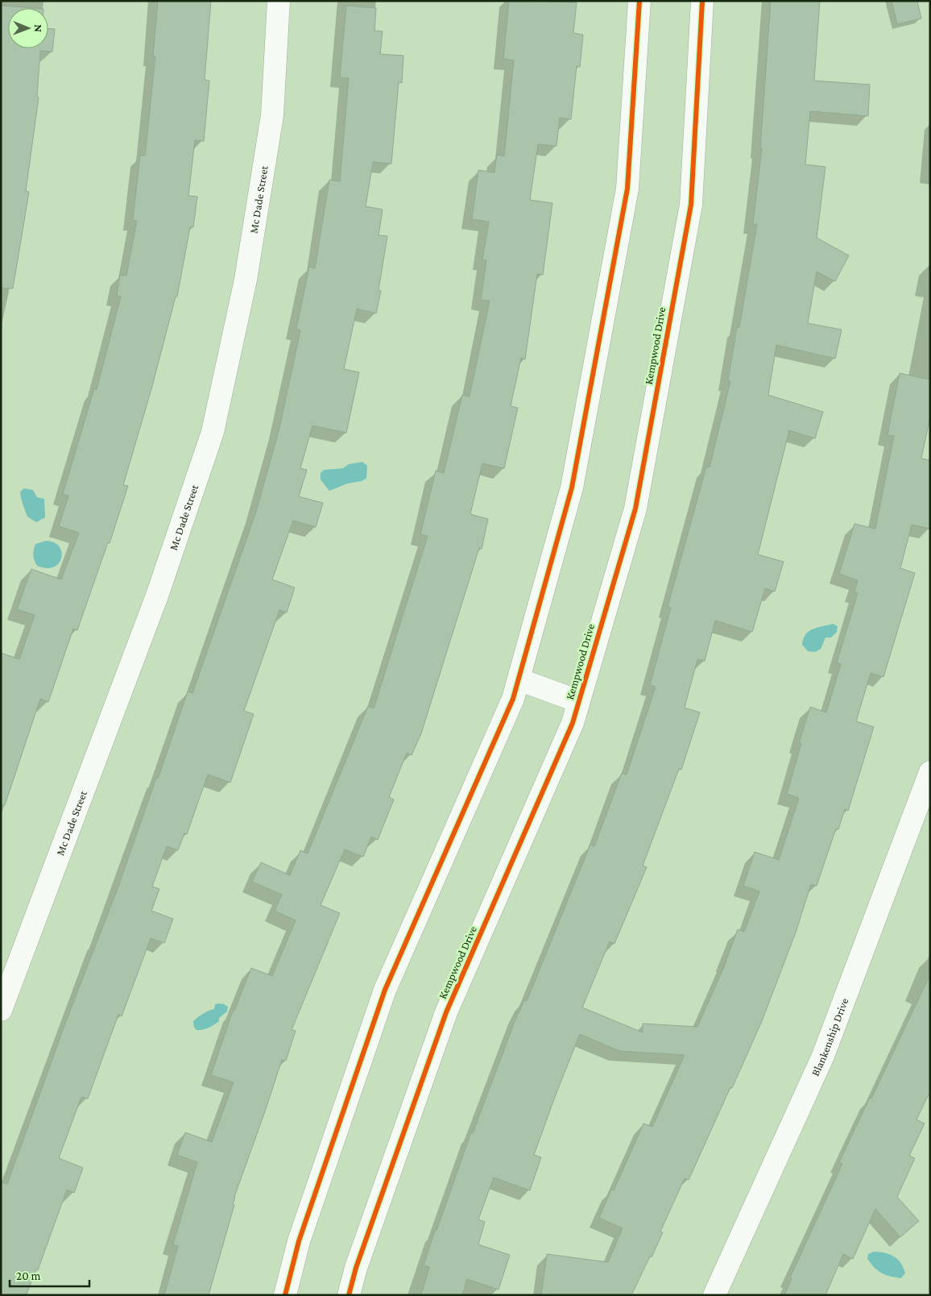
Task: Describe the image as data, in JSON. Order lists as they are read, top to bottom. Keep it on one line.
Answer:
{"streets":{"main road":["Mc Dade Street","Kempwood Drive","Blankenship Drive"]},"scale_bar":"20 m","north":"right"}
